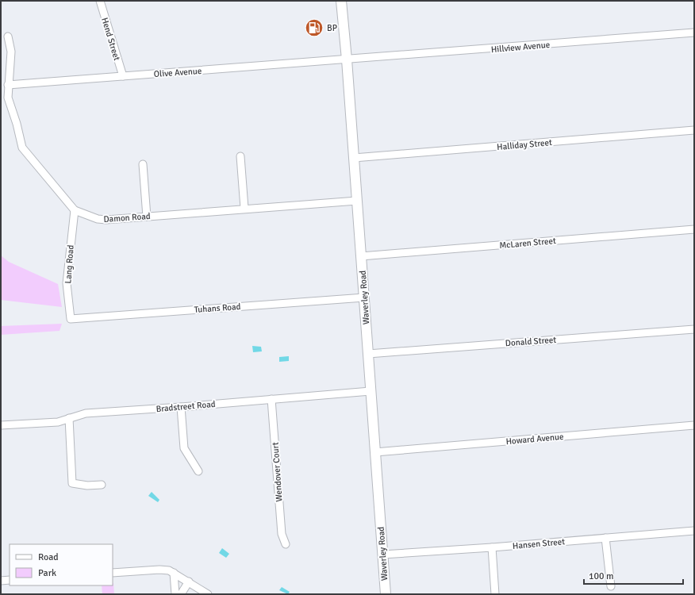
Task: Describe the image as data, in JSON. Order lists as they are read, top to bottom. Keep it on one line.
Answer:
{"streets":{"main road":["Waverley Road"],"street":["Hend Street","Hillview Avenue","Olive Avenue","Halliday Street","Damon Road","McLaren Street","Lang Road","Tuhans Road","Donald Street","Bradstreet Road","Howard Avenue","Wendover Court","Hansen Street"]},"crossings":[["Hend Street","Olive Avenue"],["Hillview Avenue","Olive Avenue"],["Hillview Avenue","Waverley Road"],["Olive Avenue","Damon Road"],["Olive Avenue","Waverley Road"],["Halliday Street","Waverley Road"],["Damon Road","Lang Road"],["Damon Road","Waverley Road"],["McLaren Street","Waverley Road"],["Lang Road","Tuhans Road"],["Waverley Road","Tuhans Road"],["Waverley Road","Donald Street"],["Waverley Road","Bradstreet Road"],["Waverley Road","Howard Avenue"],["Waverley Road","Hansen Street"],["Bradstreet Road","Wendover Court"]],"places":{"fuel station":["BP"]},"legend":["Road","Park"],"scale_bar":"100 m"}
